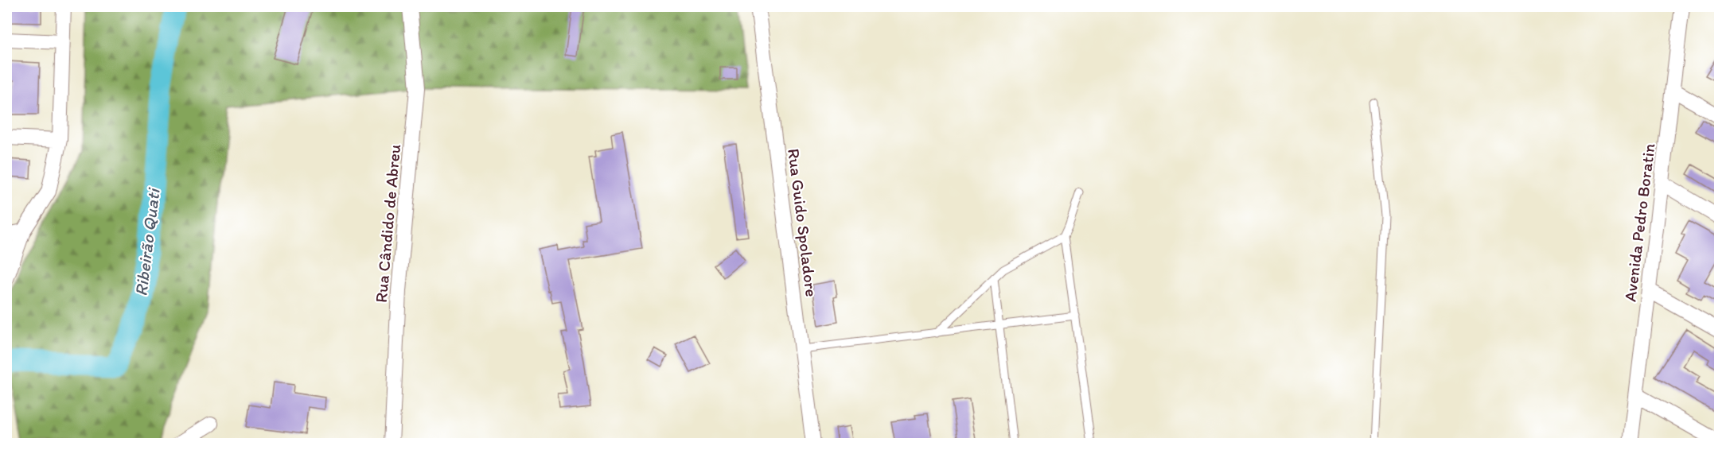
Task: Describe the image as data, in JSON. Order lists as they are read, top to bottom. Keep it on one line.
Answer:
{"streets":{"street":["Rua Guido Spoladore","Avenida Pedro Boratin","Rua Cândido de Abreu"]},"water":["Ribeirão Quati"]}
